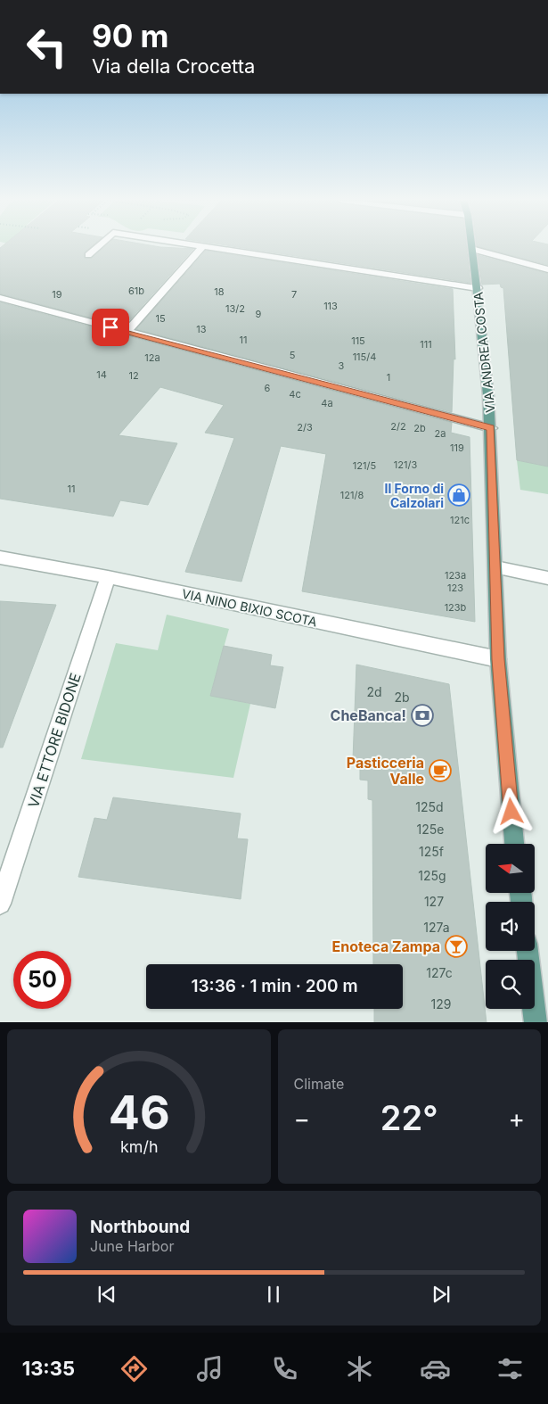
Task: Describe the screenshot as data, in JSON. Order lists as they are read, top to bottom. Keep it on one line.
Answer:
{"streets":{"main road":["VIA ANDREA COSTA"],"street":["VIA NINO BIXIO SCOTA","VIA ETTORE BIDONE"]},"crossings":[["VIA ANDREA COSTA","VIA NINO BIXIO SCOTA"],["VIA NINO BIXIO SCOTA","VIA ETTORE BIDONE"]],"places":{"shop":["Il Forno di Calzolari"],"bank":["CheBanca!"],"cafe":["Pasticceria Valle"],"bar":["Enoteca Zampa"]},"house_numbers":["61b","18","19","7","113","13/2","9","15","13","11","115","111","5","115/4","12a","3","14","12","1","6","4c","4a","2/2","2/3","2b","2a","119","121/3","121/5","11","121/8","121c","123a","123","123b","2d","2b","125d","125e","125f","125g","127","127a","127c","129"],"north":"left","page":{"turn":["90 m","Via della Crocetta"],"limit":"50","trip":"13:36 · 1 min · 200 m","tile":"Climate","heat":["−","22°","+"],"song":["Northbound","June Harbor"],"tabs":"13:35","gauge":["46","km/h"]}}
